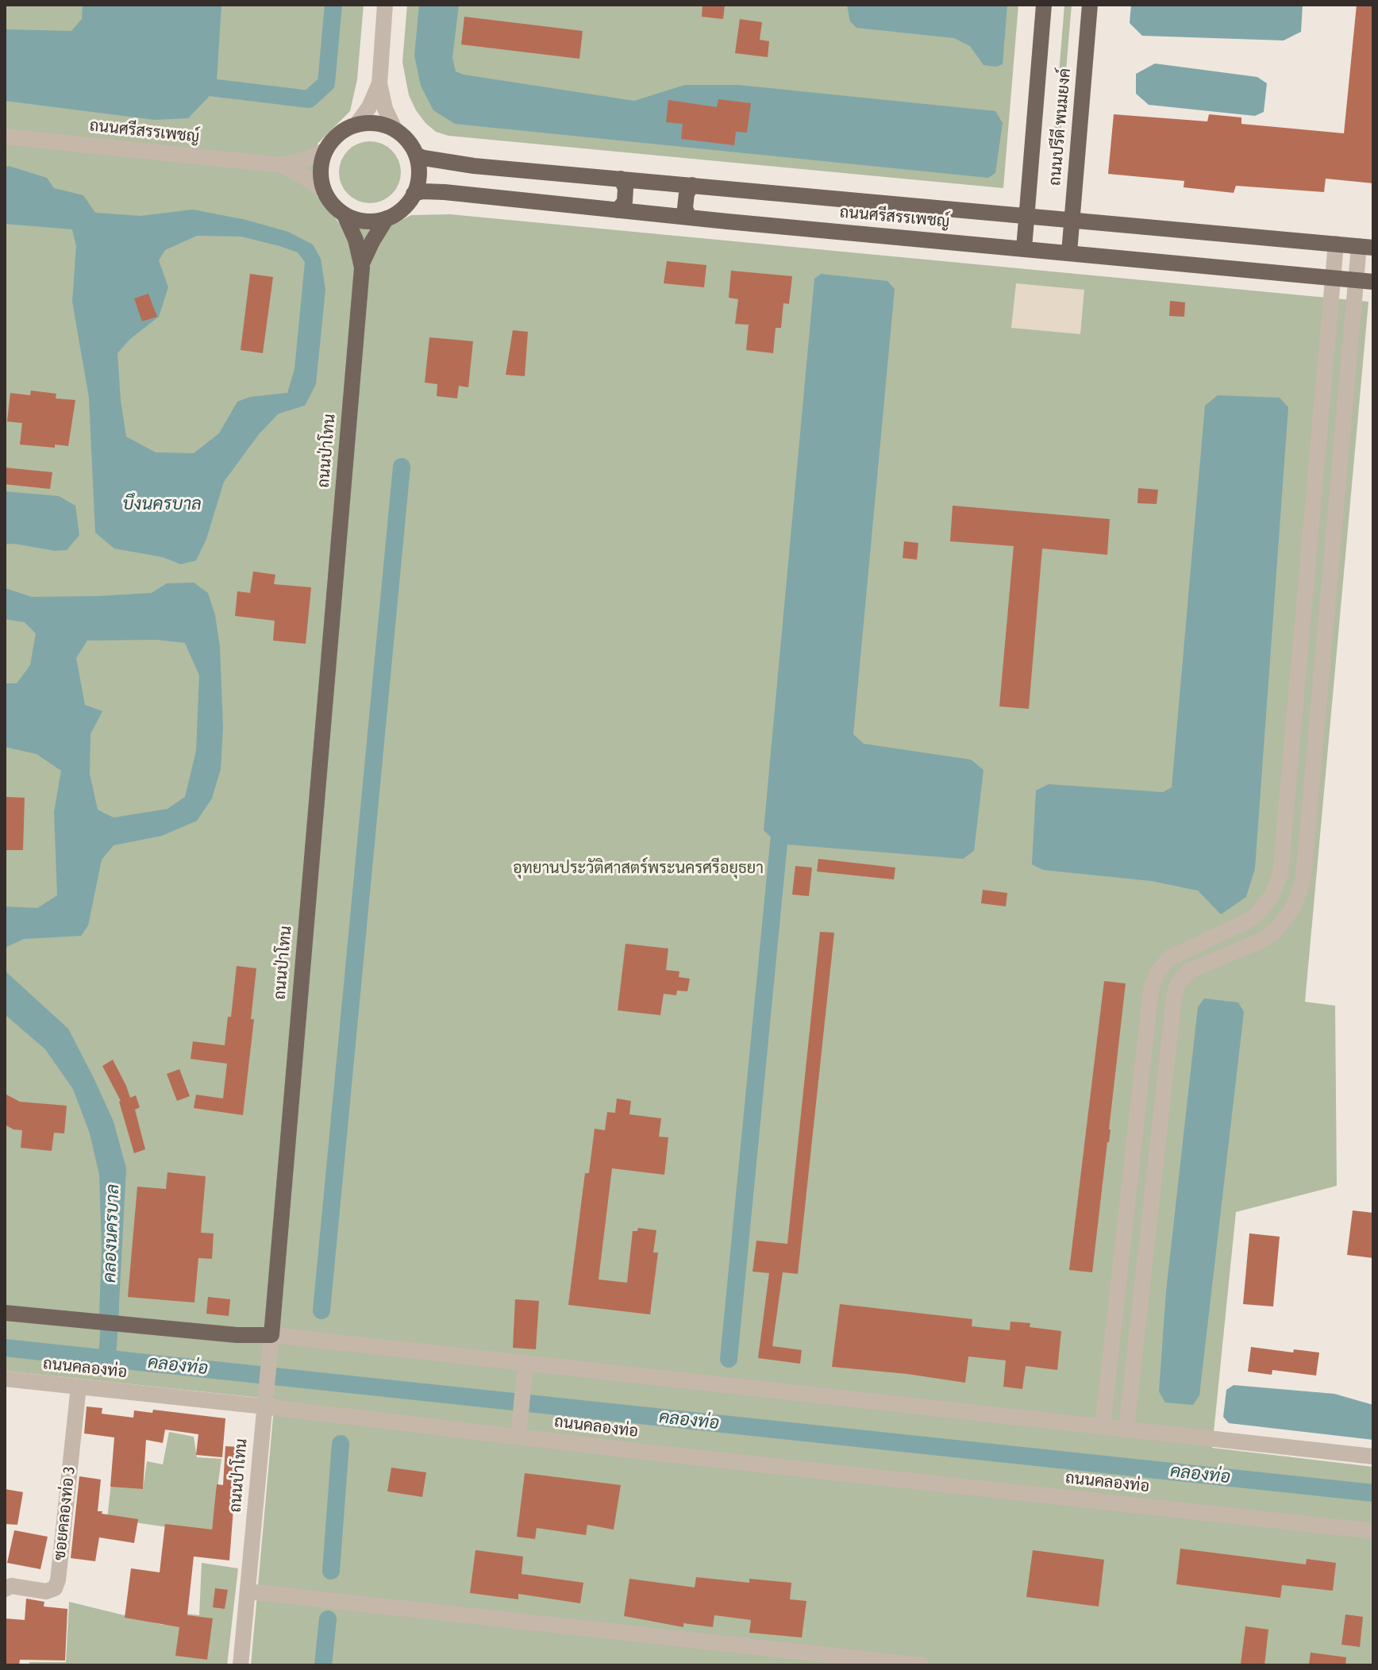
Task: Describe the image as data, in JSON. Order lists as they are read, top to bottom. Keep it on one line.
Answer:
{"streets":{"main road":["ถนนปรีดี พนมยงค์","ถนนศรีสรรเพชญ์","ถนนป่าโทน"],"street":["ถนนคลองท่อ","ซอยคลองท่อ 3"]},"crossings":[["ถนนปรีดี พนมยงค์","ถนนศรีสรรเพชญ์"],["ถนนศรีสรรเพชญ์","ถนนป่าโทน"],["ถนนป่าโทน","ถนนคลองท่อ"],["ถนนคลองท่อ","ซอยคลองท่อ 3"]],"water":["บึงนครบาล","คลองนครบาล","คลองท่อ"],"parks":["อุทยานประวัติศาสตร์พระนครศรีอยุธยา"]}
